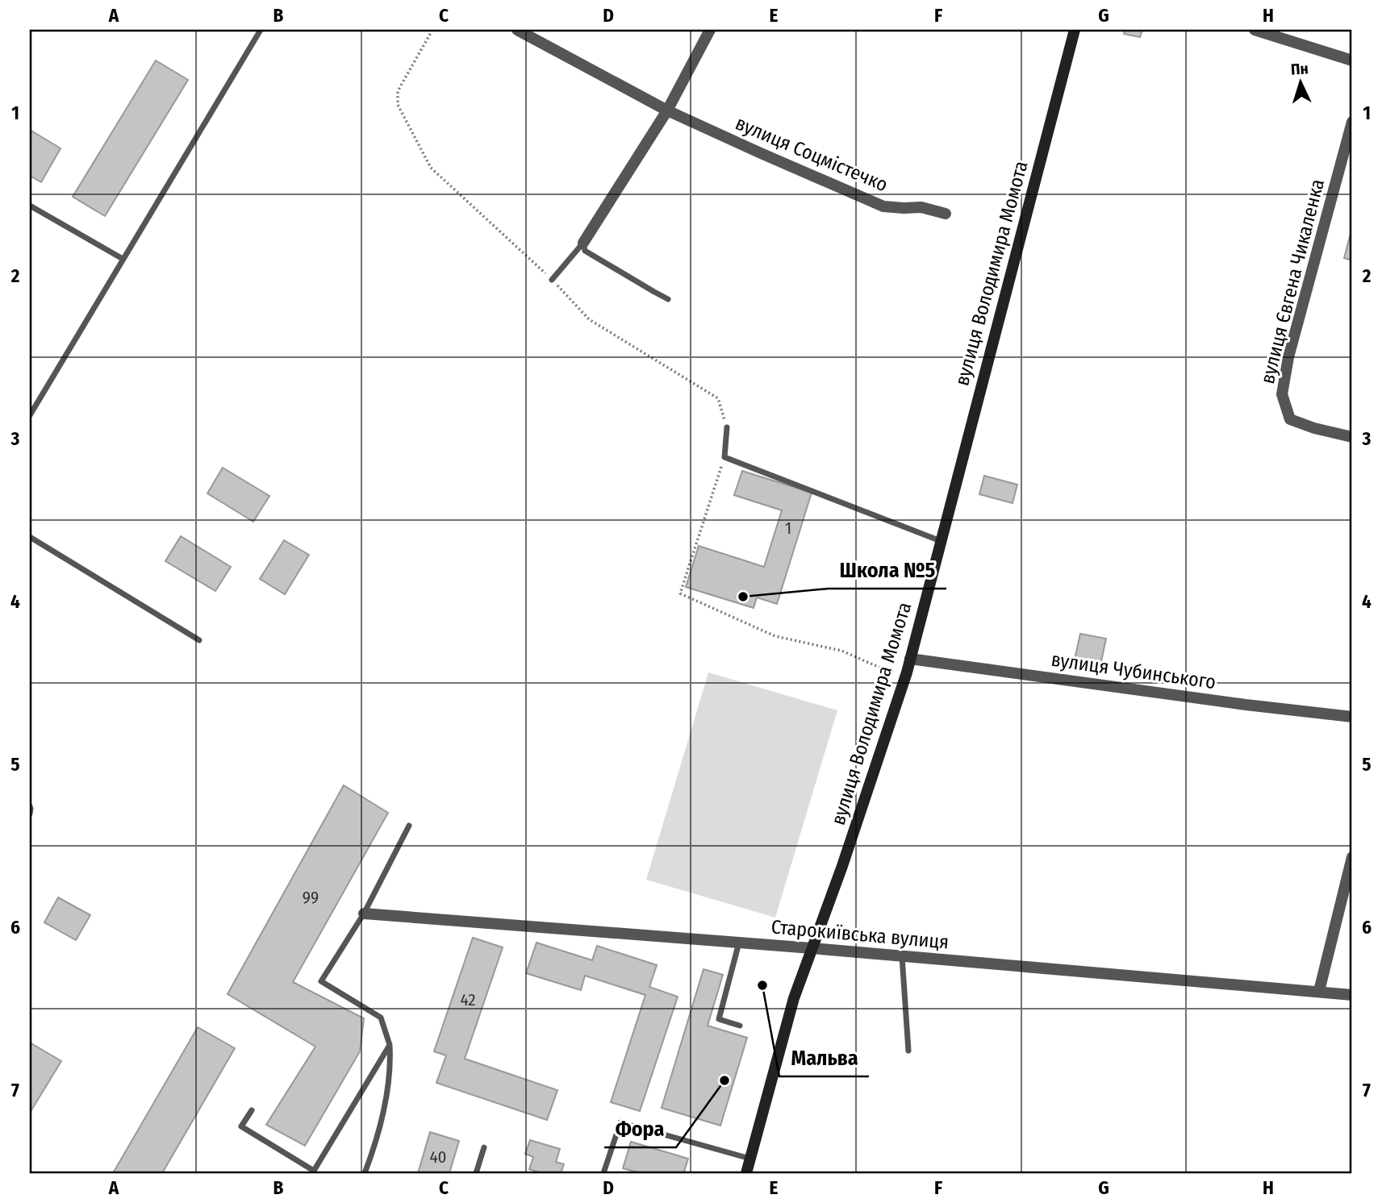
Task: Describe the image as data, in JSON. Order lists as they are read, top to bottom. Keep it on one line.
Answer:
{"streets":{"street":["вулиця Соцмістечко","вулиця Володимира Момота","вулиця Євгена Чикаленка","вулиця Чубинського","Старокиївська вулиця"]},"crossings":[["вулиця Володимира Момота","вулиця Чубинського"],["вулиця Володимира Момота","Старокиївська вулиця"]],"places":["Школа №5","Мальва","Фора"],"house_numbers":["1","99","42","40"],"north":"top","grid":{"columns":["A","B","C","D","E","F","G","H"],"rows":["1","2","3","4","5","6","7"]}}
